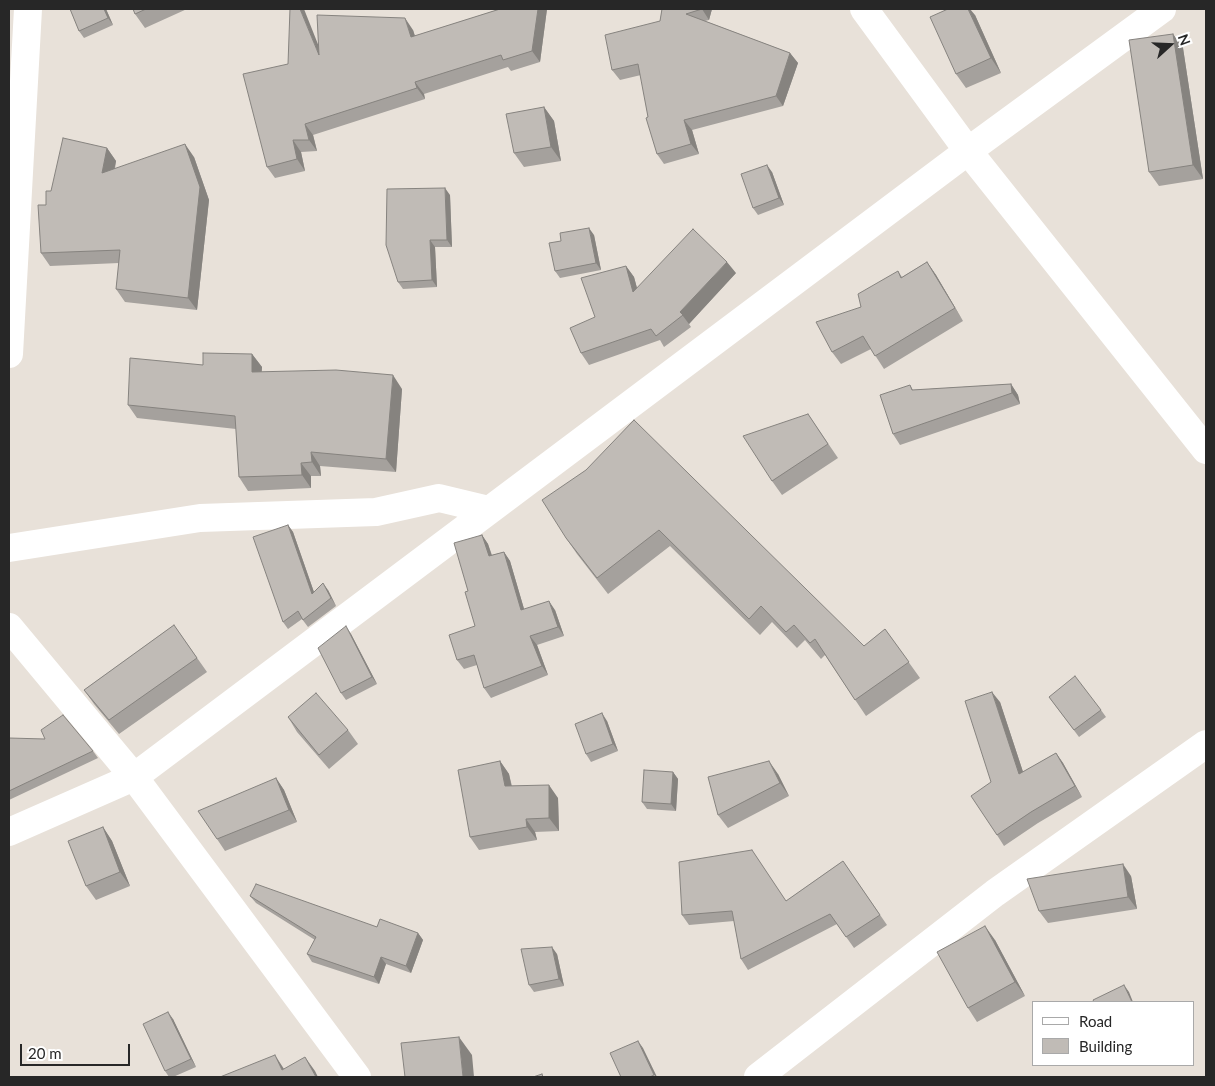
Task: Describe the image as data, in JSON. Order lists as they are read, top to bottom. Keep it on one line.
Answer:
{"legend":["Road","Building"],"scale_bar":"20 m","north":"right"}
